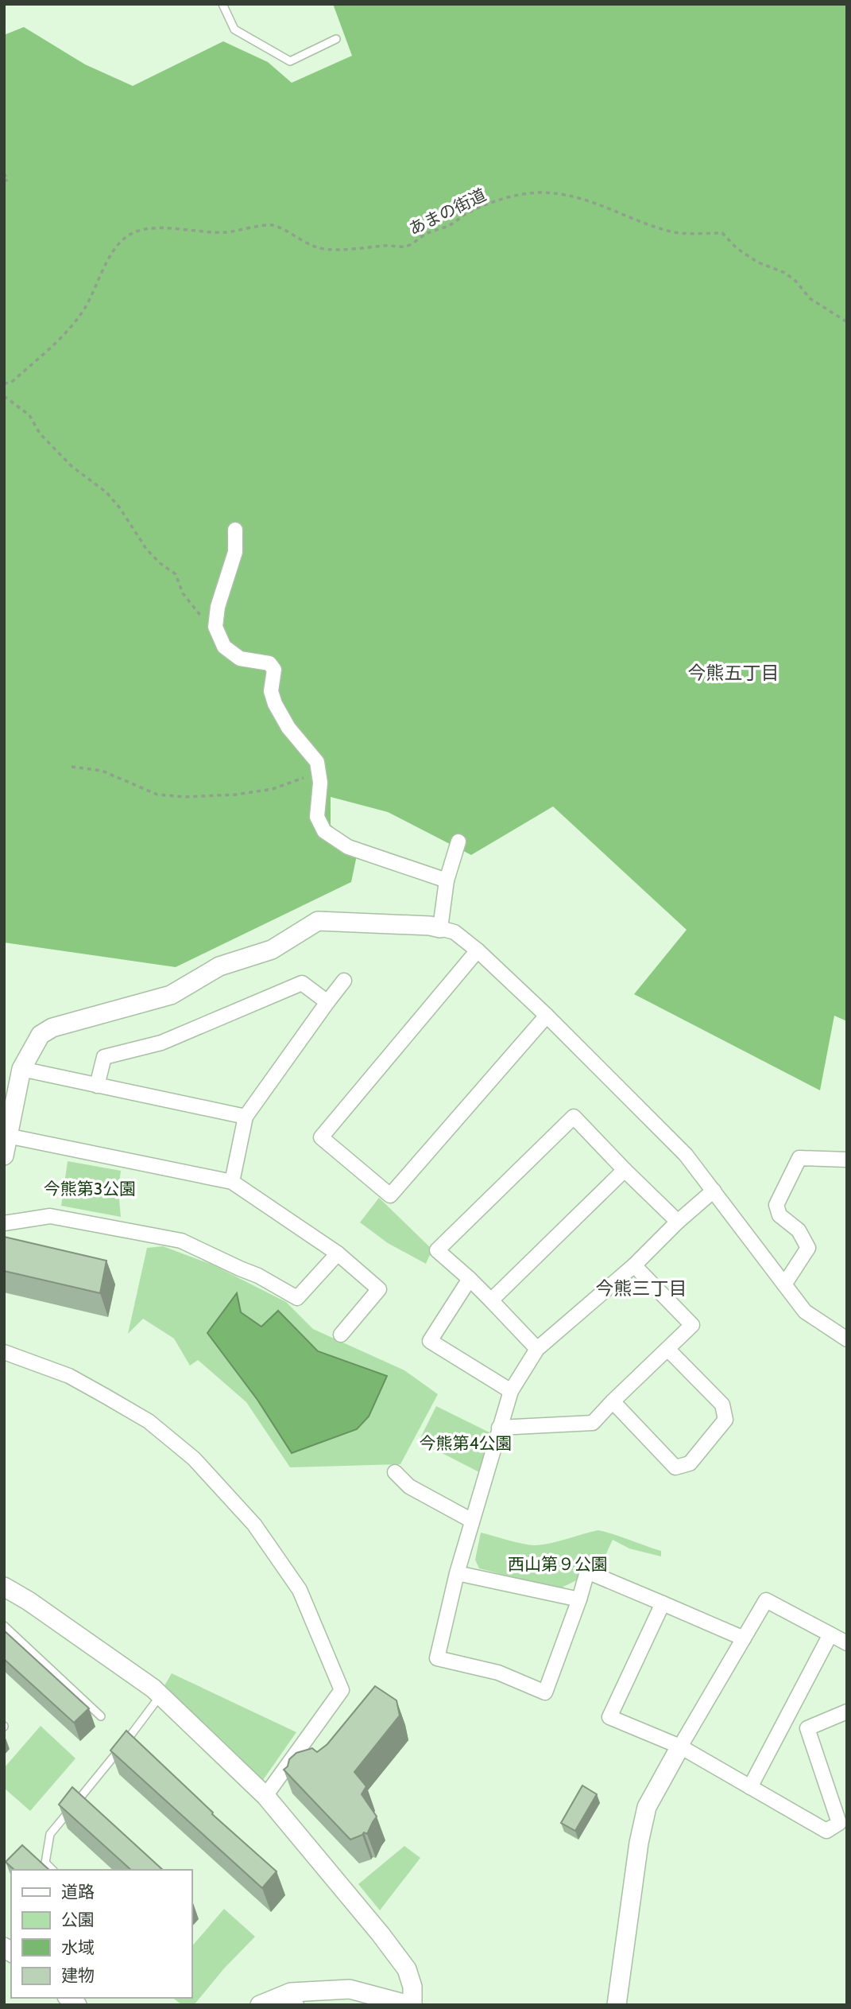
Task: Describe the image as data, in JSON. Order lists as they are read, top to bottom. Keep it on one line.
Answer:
{"streets":{"path":["あまの街道"]},"districts":["今熊五丁目","今熊三丁目"],"parks":["今熊第3公園","今熊第4公園","西山第９公園"],"legend":["道路","公園","水域","建物"]}
